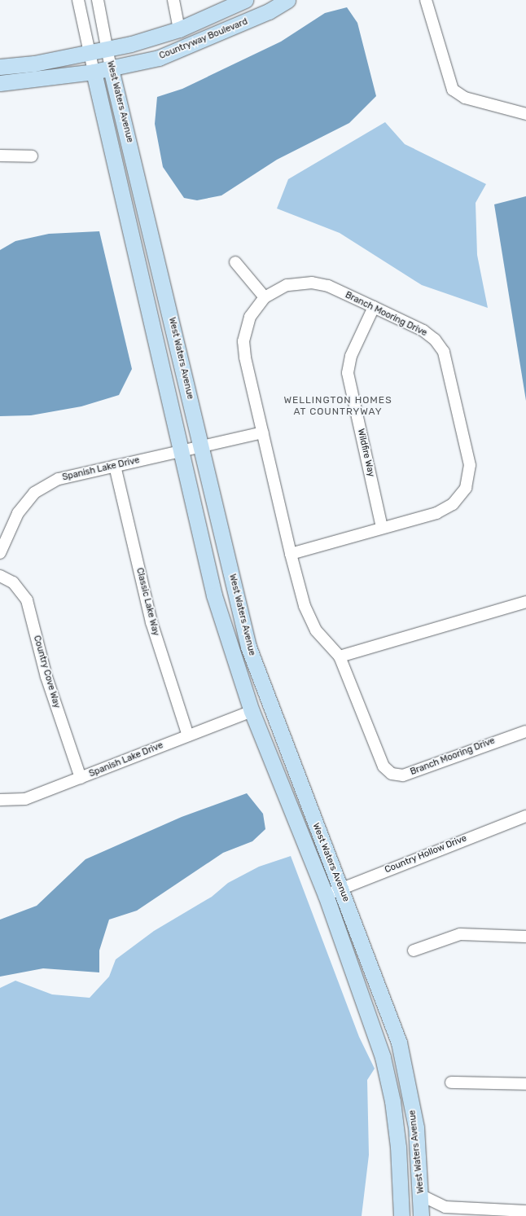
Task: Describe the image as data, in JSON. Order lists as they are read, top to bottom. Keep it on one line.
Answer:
{"streets":{"street":["Countryway Boulevard","West Waters Avenue","Branch Mooring Drive","Wildfire Way","Spanish Lake Drive","Classic Lake Way","Country Cove Way","Country Hollow Drive"]},"crossings":[["Countryway Boulevard","West Waters Avenue"],["West Waters Avenue","Spanish Lake Drive"],["West Waters Avenue","Country Hollow Drive"],["Branch Mooring Drive","Wildfire Way"],["Branch Mooring Drive","Spanish Lake Drive"],["Spanish Lake Drive","Classic Lake Way"],["Spanish Lake Drive","Country Cove Way"]],"districts":["WELLINGTON HOMES AT COUNTRYWAY"]}
